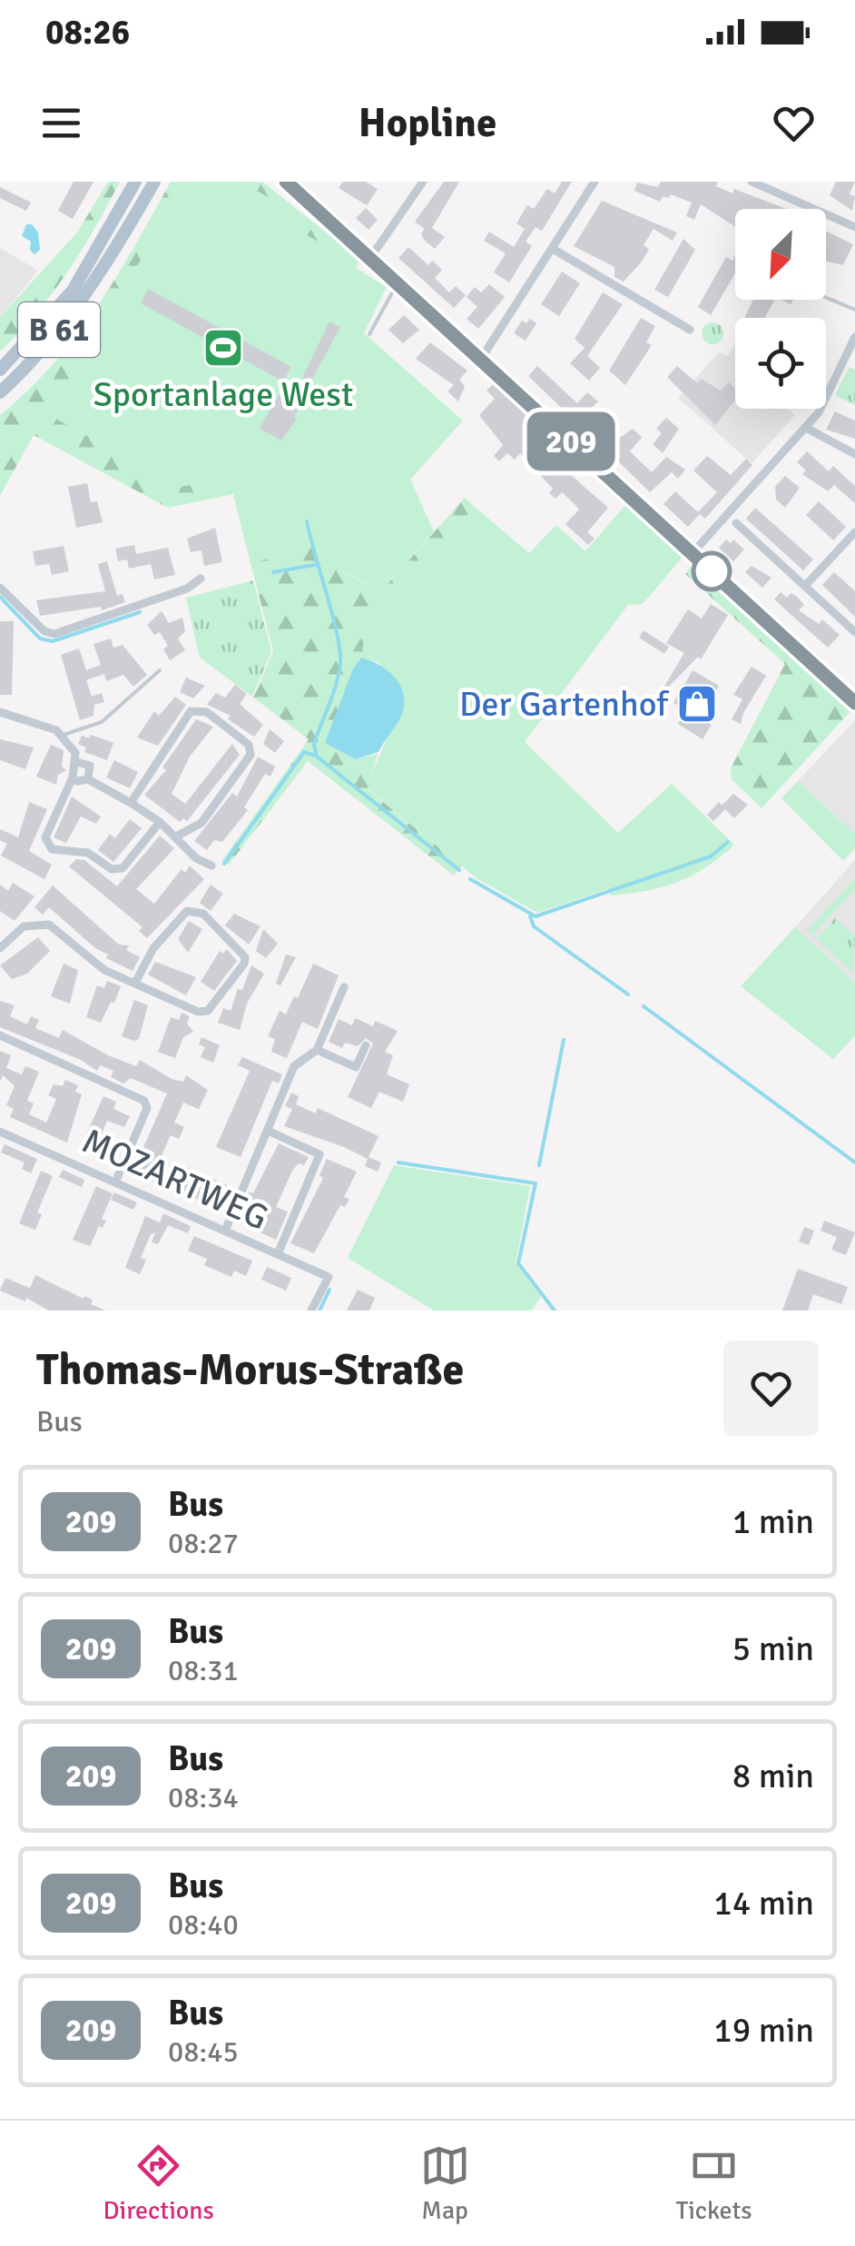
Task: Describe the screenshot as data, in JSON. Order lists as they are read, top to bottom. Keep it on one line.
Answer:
{"streets":{"main road":["B 61"],"street":["MOZARTWEG"]},"places":{"sports":["Sportanlage West"],"shop":["Der Gartenhof"]},"lines":["bus line 209"],"north":"bottom left","page":{"status":"08:26","header":"Hopline","on_map":"209","heading":["Thomas-Morus-Straße","Bus"],"list":[{"mark":"209","name":"Bus","note":"08:27","value":"1 min"},{"mark":"209","name":"Bus","note":"08:31","value":"5 min"},{"mark":"209","name":"Bus","note":"08:34","value":"8 min"},{"mark":"209","name":"Bus","note":"08:40","value":"14 min"},{"mark":"209","name":"Bus","note":"08:45","value":"19 min"}],"tabs":["Directions","Map","Tickets"]}}
